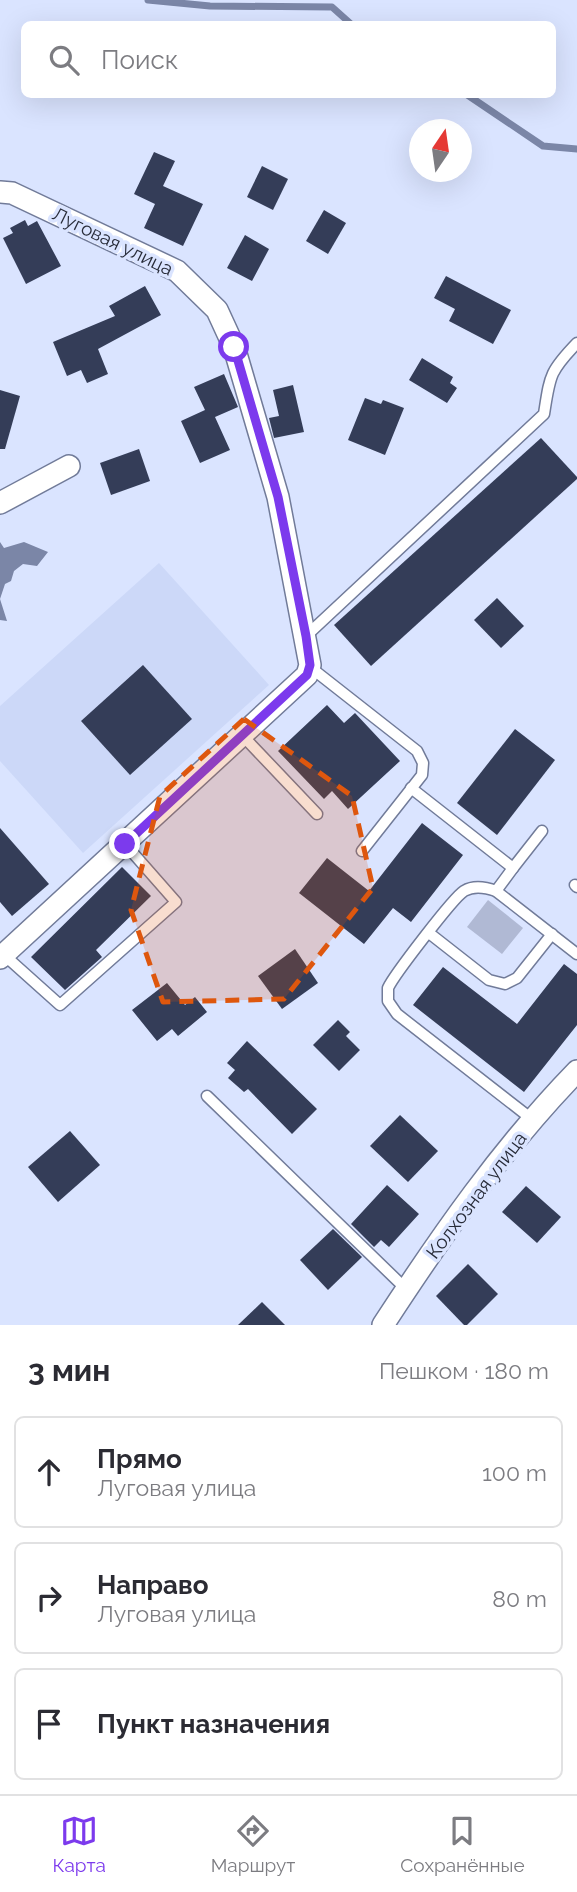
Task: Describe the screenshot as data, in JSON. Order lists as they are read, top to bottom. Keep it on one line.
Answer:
{"streets":{"street":["Луговая улица","Колхозная улица"]},"north":"top","page":{"search":"Поиск","heading":["3 мин","Пешком · 180 m"],"list":[["Прямо","Луговая улица","100 m"],["Направо","Луговая улица","80 m"],"Пункт назначения"],"nav":["Карта","Маршрут","Сохранённые"]}}
